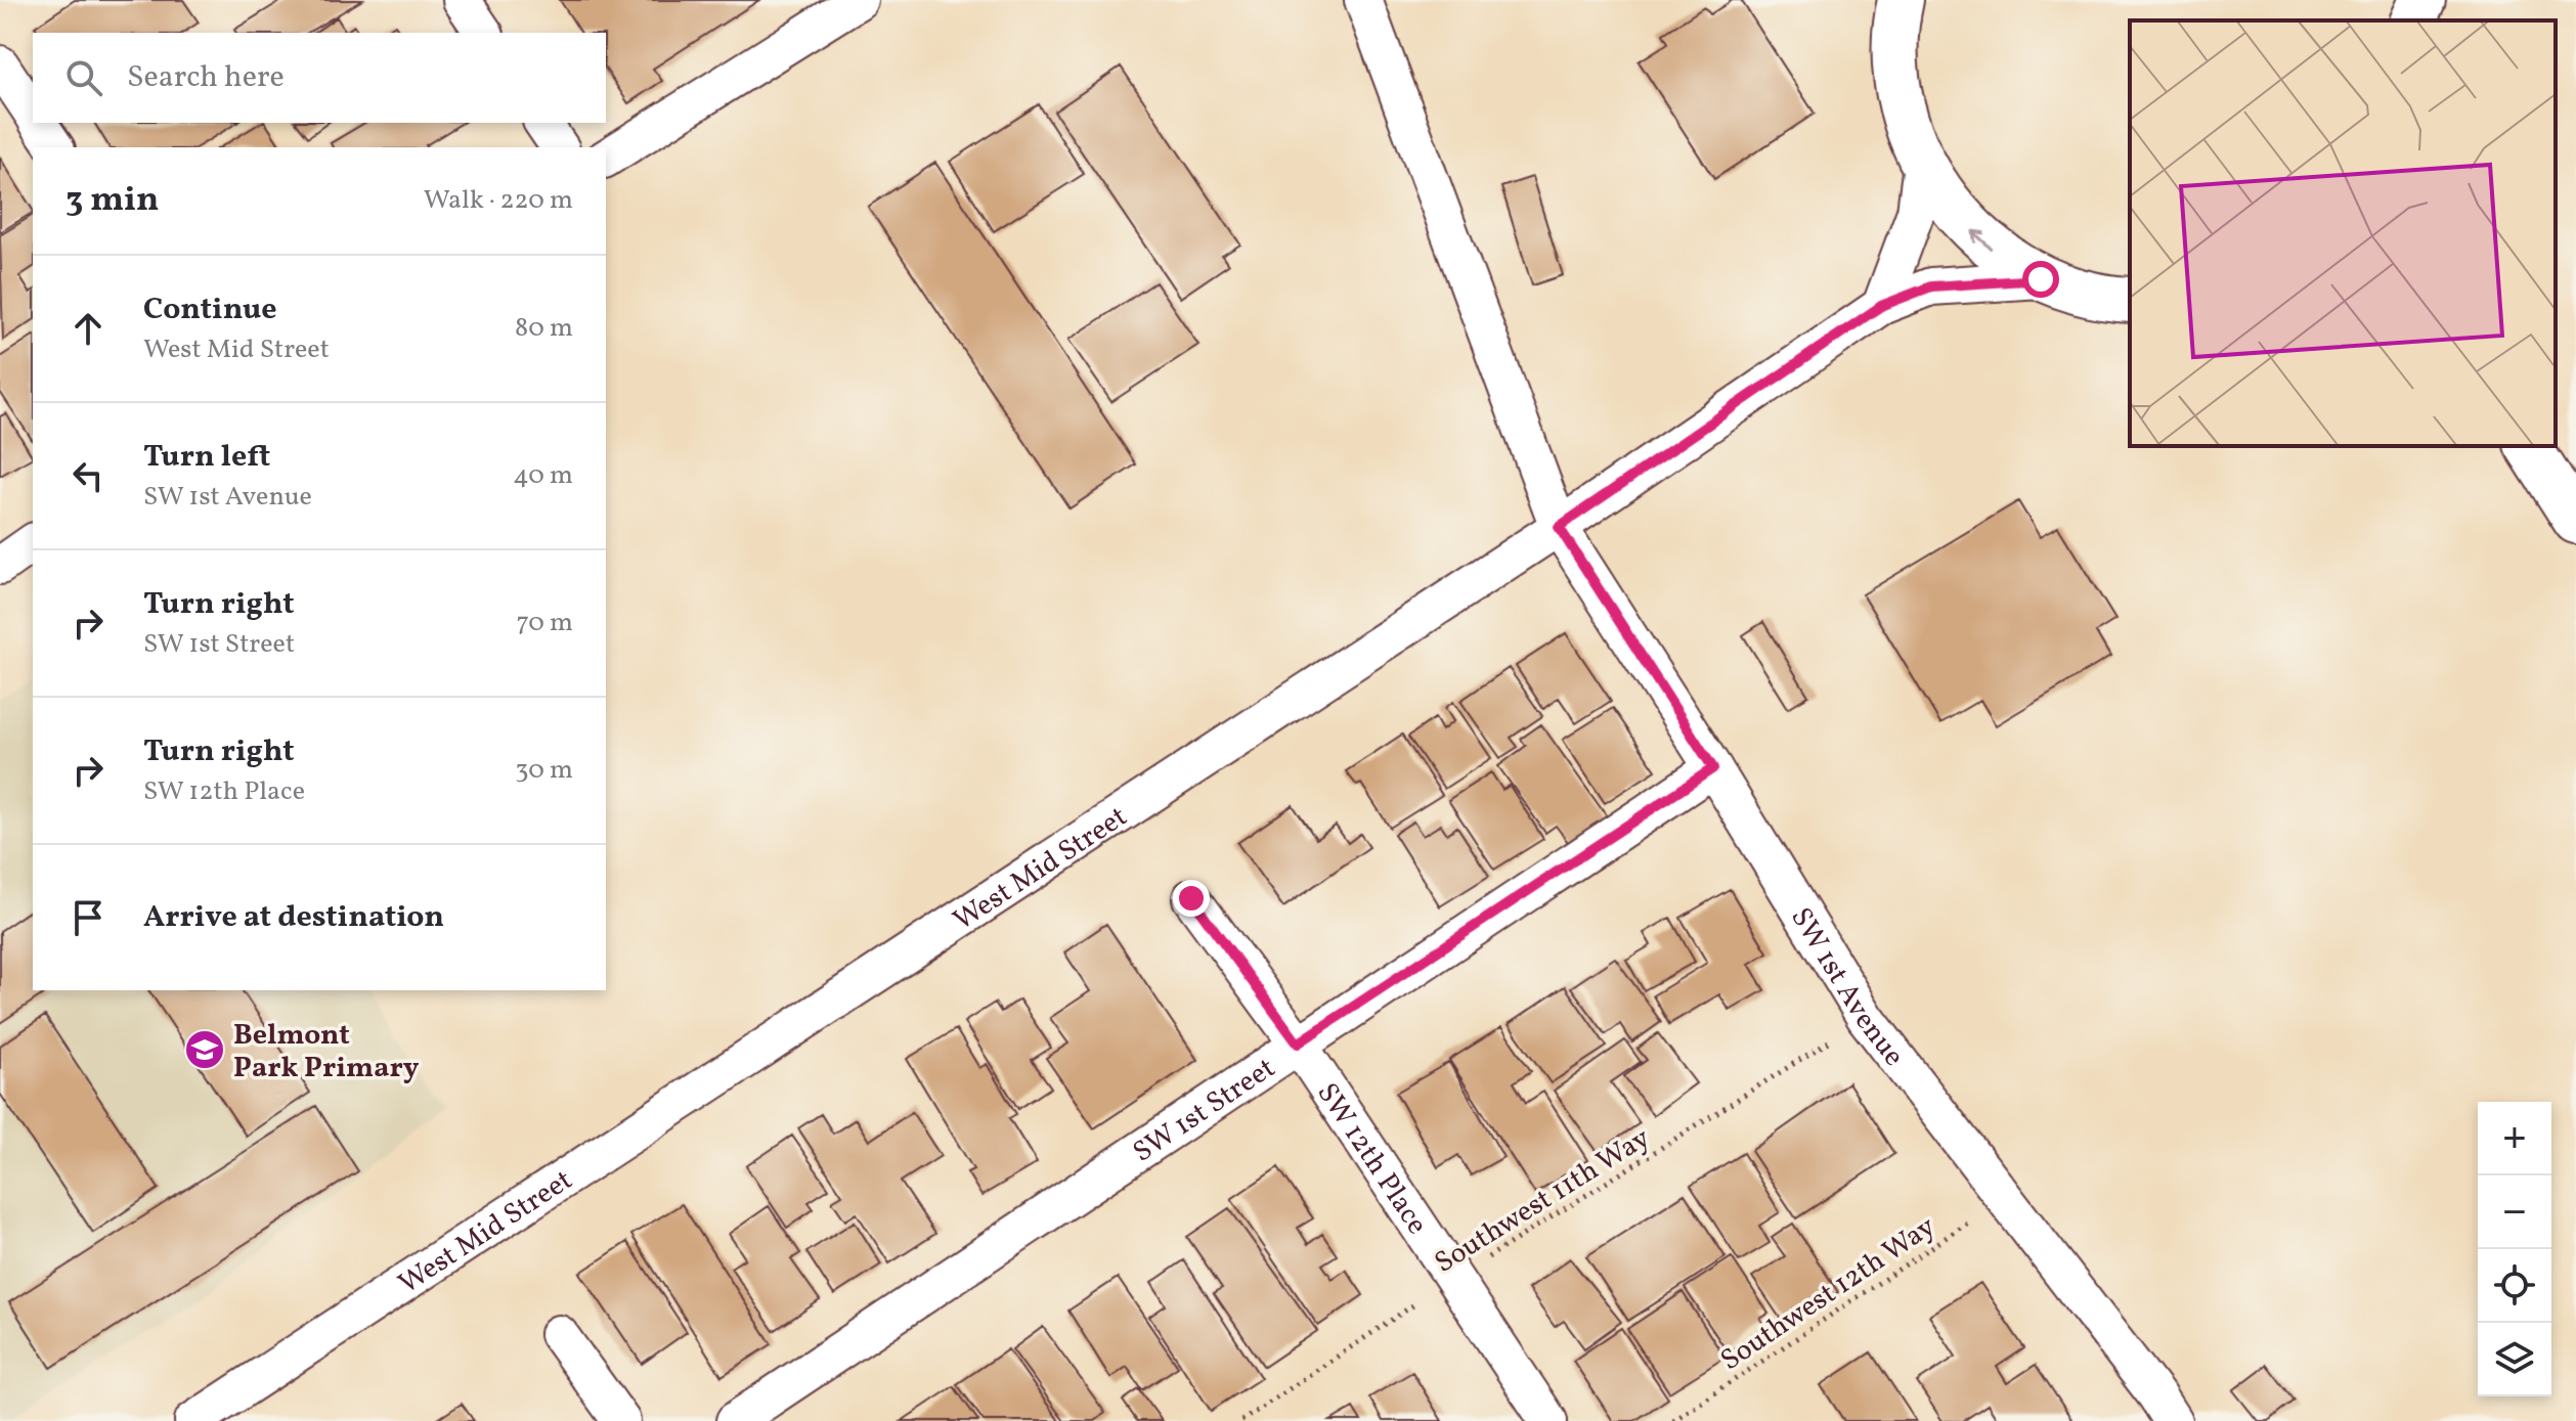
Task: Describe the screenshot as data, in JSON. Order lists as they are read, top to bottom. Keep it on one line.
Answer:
{"streets":{"street":["West Mid Street","SW 1st Avenue","SW 1st Street","SW 12th Place"],"path":["Southwest 11th Way","Southwest 12th Way"]},"crossings":[["West Mid Street","SW 1st Avenue"],["SW 1st Avenue","SW 1st Street"],["SW 1st Avenue","Southwest 11th Way"],["SW 1st Avenue","Southwest 12th Way"],["SW 1st Street","SW 12th Place"],["SW 12th Place","Southwest 11th Way"]],"places":{"school or university":["Belmont Park Primary"]},"page":{"search":"Search here","heading":["3 min","Walk · 220 m"],"list":[["Continue","West Mid Street","80 m"],["Turn left","SW 1st Avenue","40 m"],["Turn right","SW 1st Street","70 m"],["Turn right","SW 12th Place","30 m"],"Arrive at destination"],"map_buttons":["+","−"]}}
